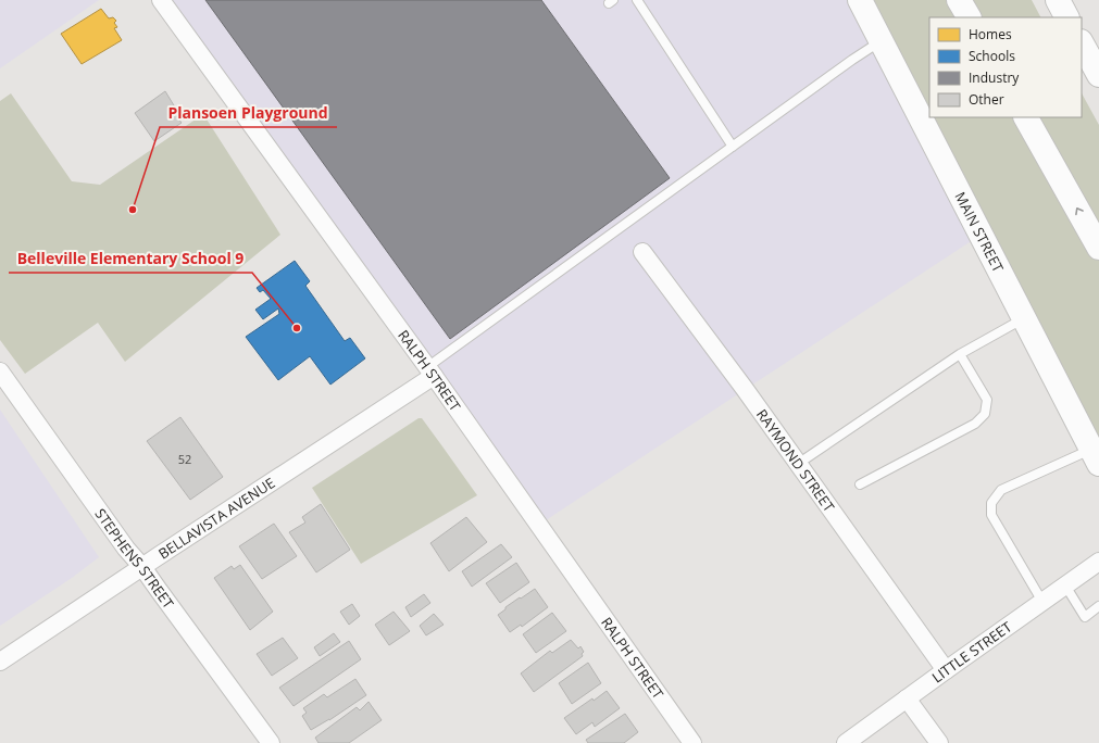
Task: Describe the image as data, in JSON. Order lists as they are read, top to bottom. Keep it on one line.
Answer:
{"streets":{"main road":["MAIN STREET"],"street":["RALPH STREET","RAYMOND STREET","BELLAVISTA AVENUE","STEPHENS STREET","LITTLE STREET"]},"crossings":[["RALPH STREET","BELLAVISTA AVENUE"],["RAYMOND STREET","LITTLE STREET"],["BELLAVISTA AVENUE","STEPHENS STREET"]],"places":["Plansoen Playground","Belleville Elementary School 9"],"house_numbers":["52"],"legend":["Homes","Schools","Industry","Other"]}
